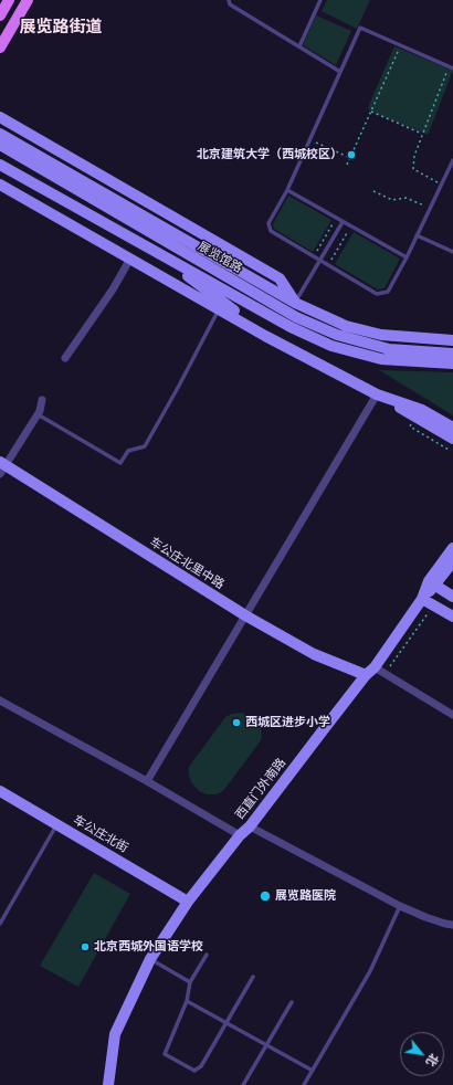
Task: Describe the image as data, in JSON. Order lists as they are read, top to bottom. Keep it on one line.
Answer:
{"streets":{"street":["展览馆路","车公庄北里中路","西直门外南路","车公庄北街"]},"crossings":[["车公庄北里中路","西直门外南路"],["西直门外南路","车公庄北街"]],"districts":["展览路街道"],"places":["北京建筑大学（西城校区）","西城区进步小学","展览路医院","北京西城外国语学校"],"north":"bottom right"}
